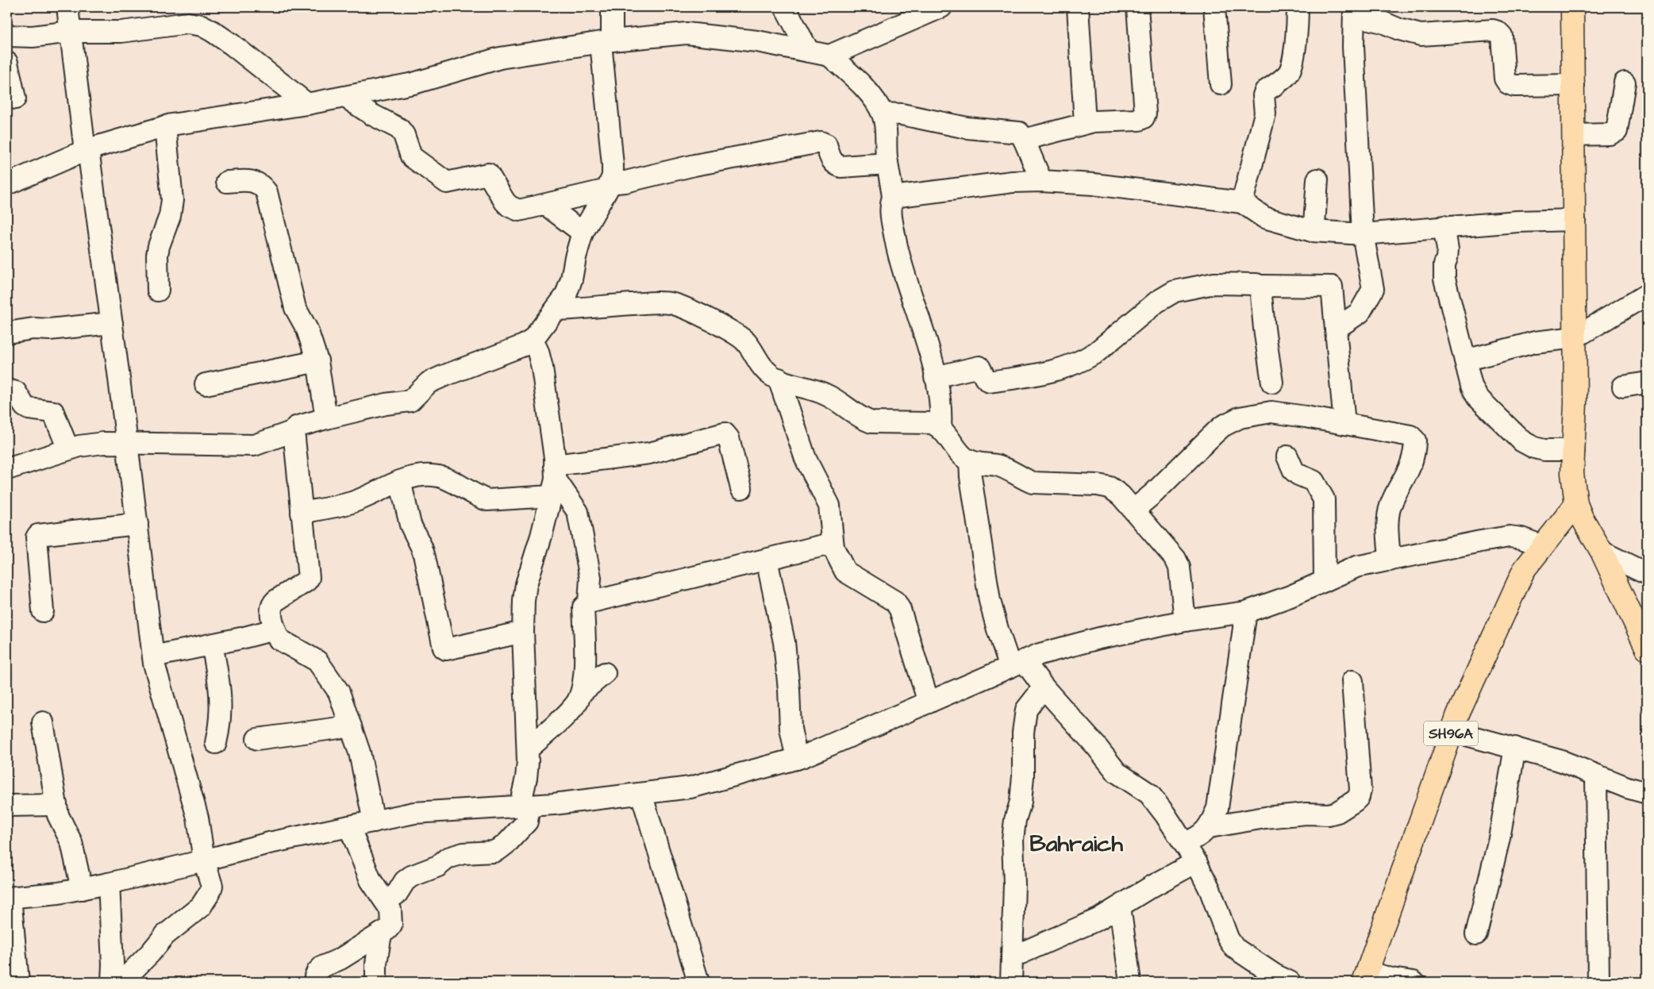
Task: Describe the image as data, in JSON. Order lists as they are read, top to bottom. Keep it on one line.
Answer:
{"streets":{"main road":["SH96A"]},"districts":["Bahraich"]}
